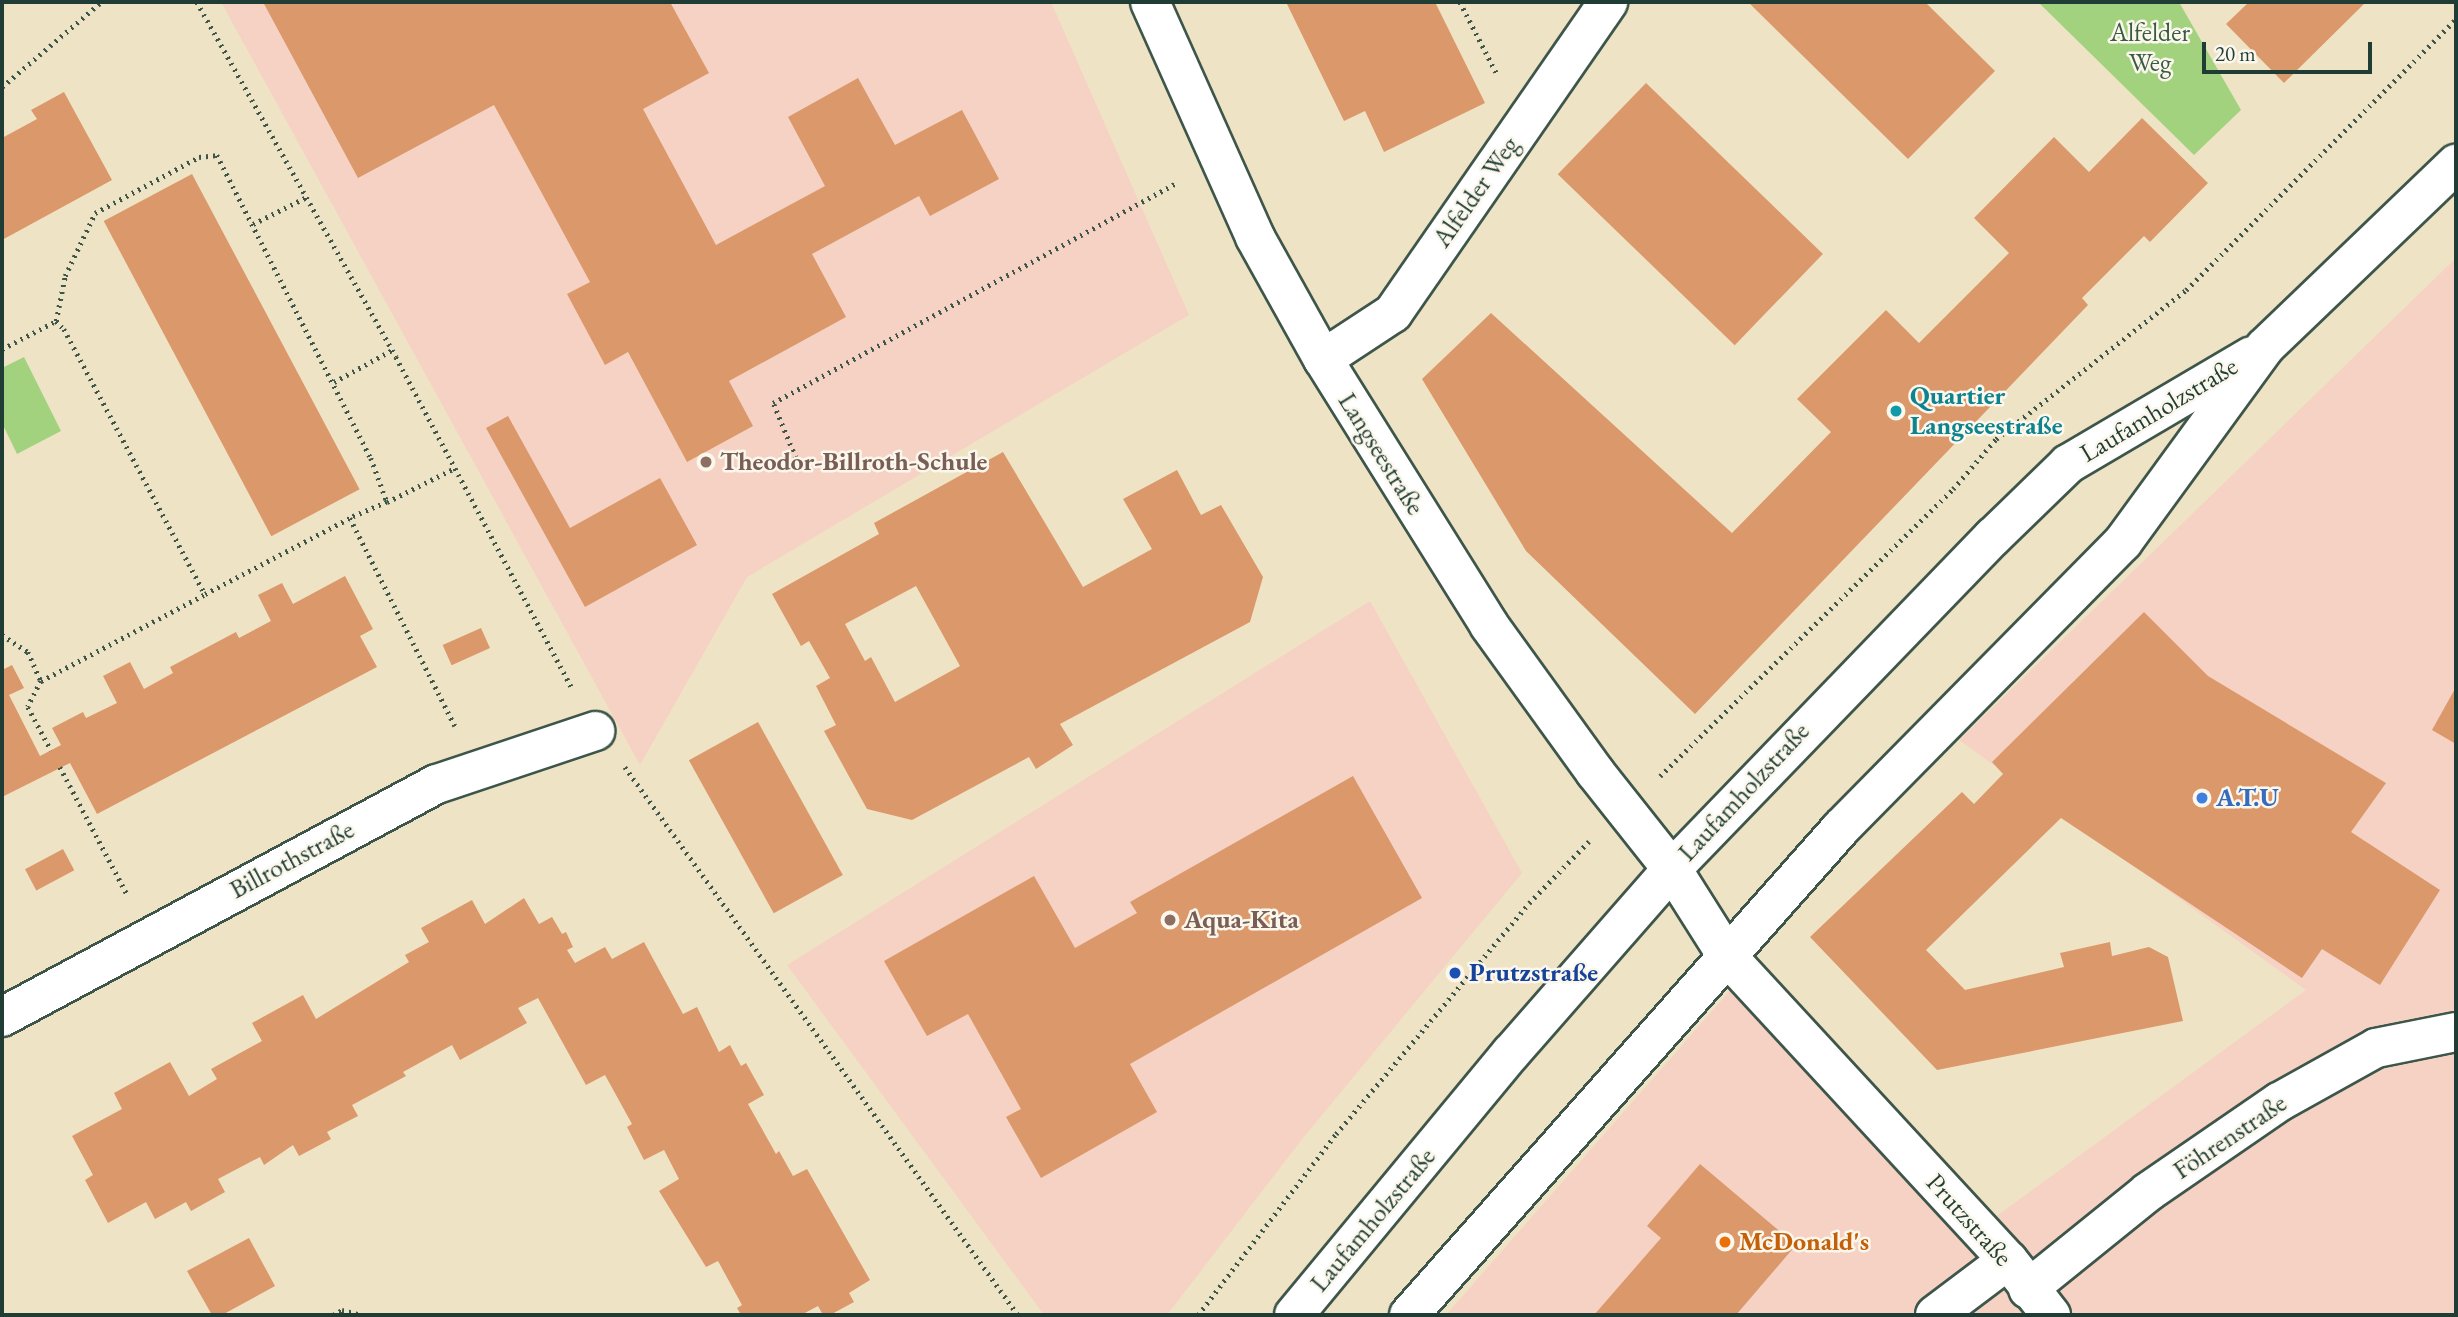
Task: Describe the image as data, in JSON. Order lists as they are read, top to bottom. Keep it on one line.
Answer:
{"streets":{"street":["Alfelder Weg","Laufamholzstraße","Langseestraße","Billrothstraße","Föhrenstraße","Prutzstraße"]},"crossings":[["Alfelder Weg","Langseestraße"],["Laufamholzstraße","Langseestraße"],["Laufamholzstraße","Prutzstraße"],["Langseestraße","Prutzstraße"],["Föhrenstraße","Prutzstraße"]],"parks":["Alfelder Weg"],"places":["Quartier Langseestraße","Theodor-Billroth-Schule","A.T.U","Aqua-Kita","Prutzstraße","McDonald's"],"scale_bar":"20 m"}
